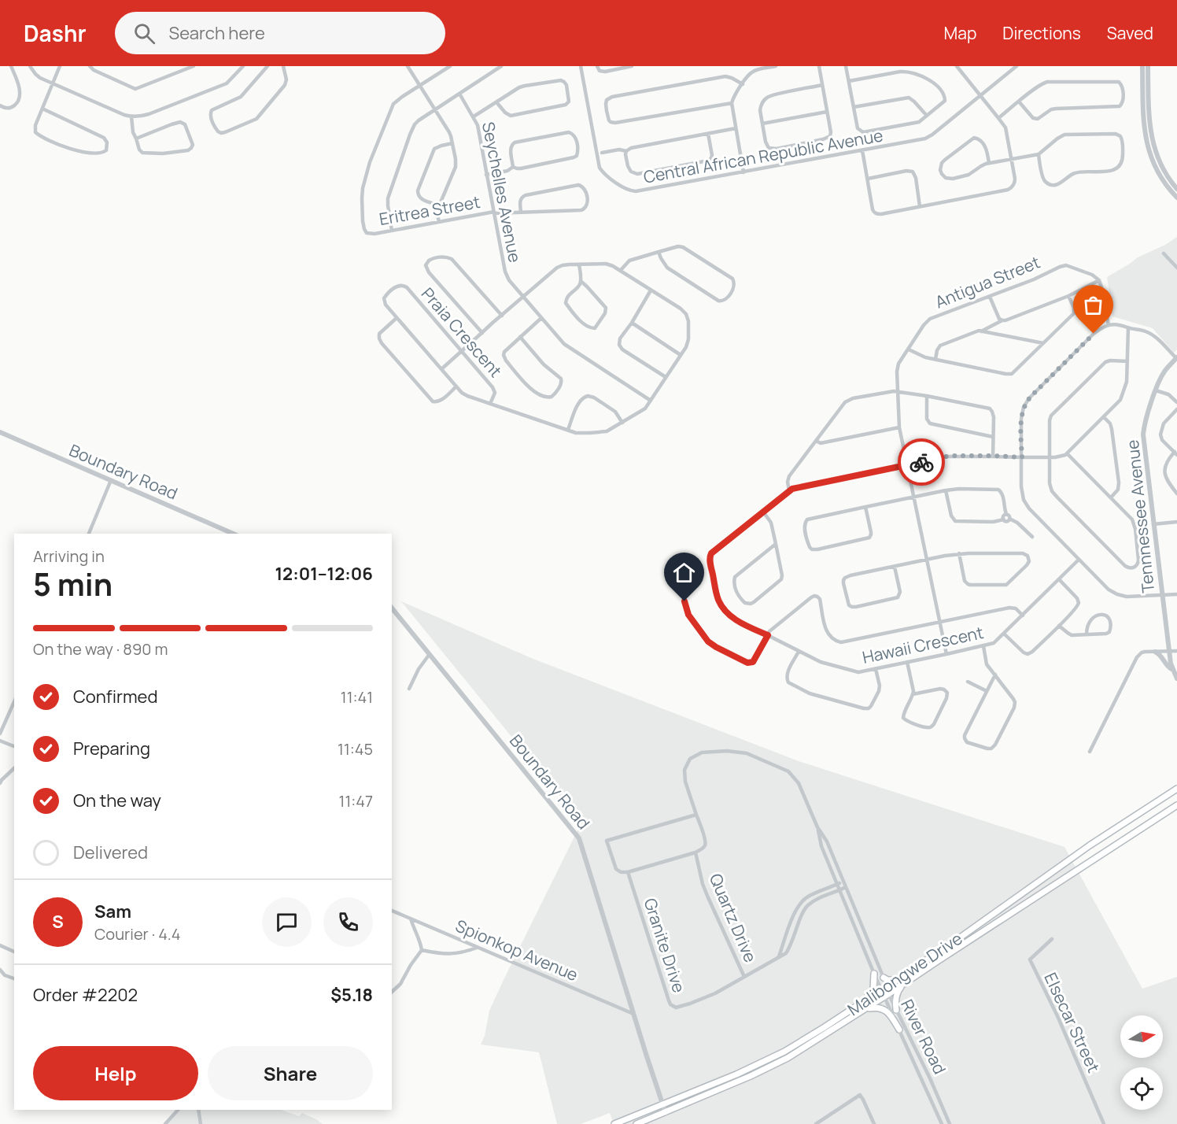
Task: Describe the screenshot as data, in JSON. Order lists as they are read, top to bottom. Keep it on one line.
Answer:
{"streets":{"main road":["Malibongwe Drive"],"street":["Central African Republic Avenue","Seychelles Avenue","Eritrea Street","Antigua Street","Praia Crescent","Boundary Road","Tennnessee Avenue","Hawaii Crescent","Quartz Drive","Granite Drive","Spionkop Avenue","Elsecar Street","River Road"]},"crossings":[["Seychelles Avenue","Eritrea Street"],["Antigua Street","Hawaii Crescent"],["Boundary Road","Spionkop Avenue"],["Boundary Road","Malibongwe Drive"],["Quartz Drive","Granite Drive"],["Granite Drive","River Road"],["Malibongwe Drive","River Road"]],"north":"right","page":{"header":"Dashr","search":"Search here","nav":["Map","Directions","Saved"],"heading":["5 min","Arriving in","12:01–12:06"],"panel":["Sam","Courier · 4.4","Order #2202","$5.18"],"bar":"On the way · 890 m","list":[["Confirmed","11:41"],["Preparing","11:45"],["On the way","11:47"],"Delivered"],"round":"S","buttons":["Help","Share"]}}
